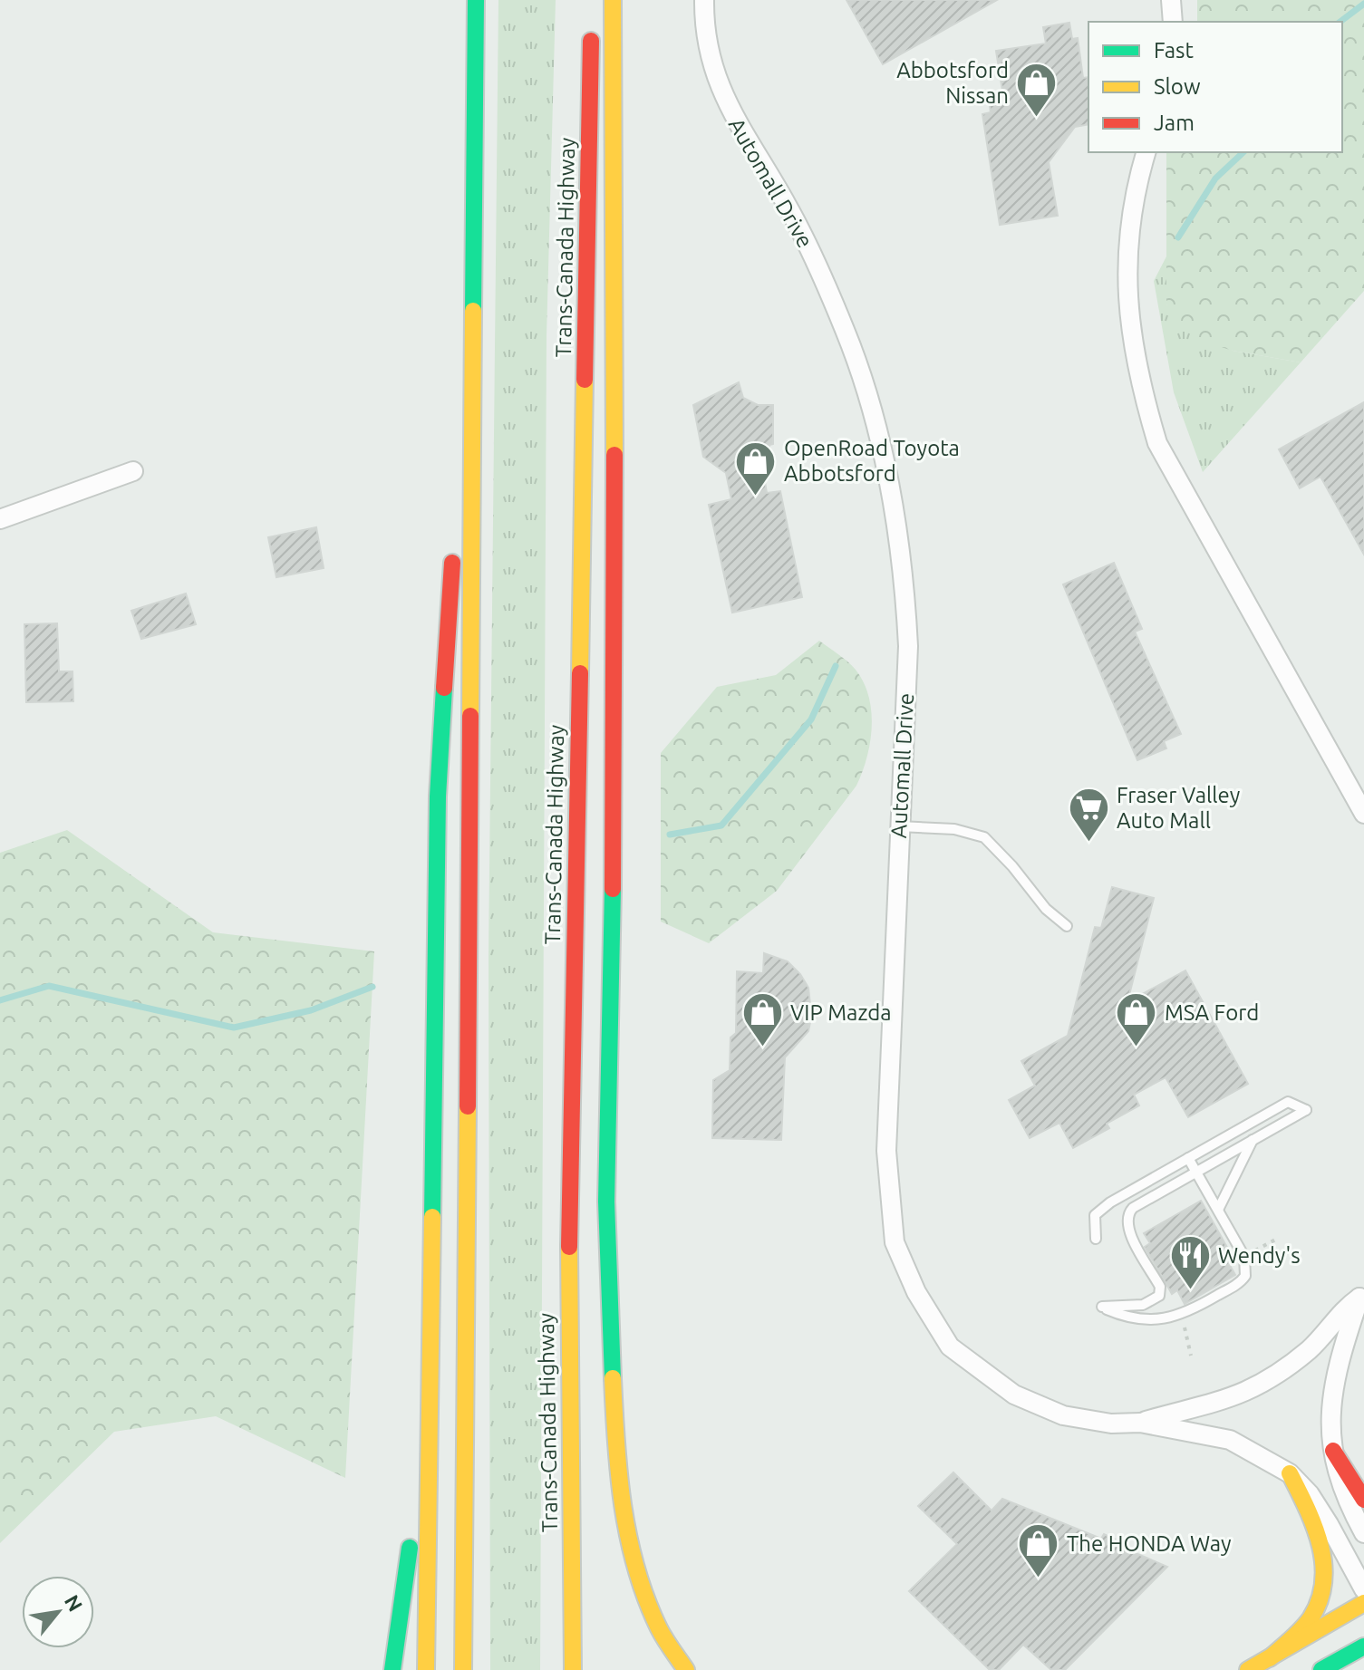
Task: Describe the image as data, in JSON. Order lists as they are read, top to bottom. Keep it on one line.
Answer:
{"streets":{"main road":["Trans-Canada Highway"],"street":["Automall Drive"]},"places":{"shop":["Abbotsford Nissan","OpenRoad Toyota Abbotsford","VIP Mazda","MSA Ford","The HONDA Way"],"supermarket":["Fraser Valley Auto Mall"],"restaurant":["Wendy's"]},"legend":["Fast","Slow","Jam"],"north":"top right"}
